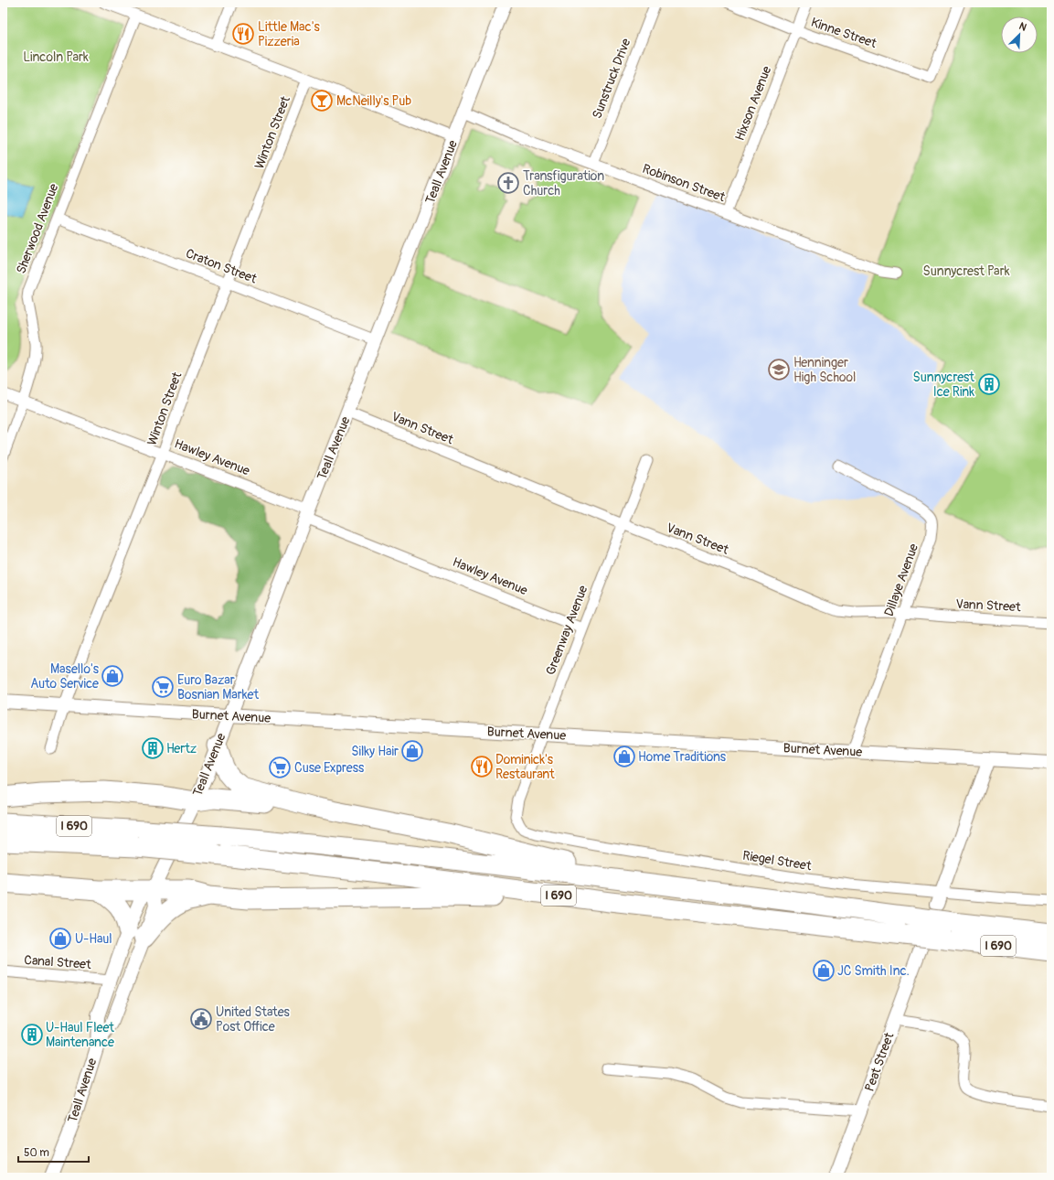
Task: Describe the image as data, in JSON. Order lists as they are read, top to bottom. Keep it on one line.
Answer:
{"streets":{"highway":["I 690"],"street":["Kinne Street","Sunstruck Drive","Hixson Avenue","Winton Street","Teall Avenue","Robinson Street","Sherwood Avenue","Craton Street","Vann Street","Hawley Avenue","Dillaye Avenue","Greenway Avenue","Burnet Avenue","Riegel Street","Canal Street","Peat Street"]},"crossings":[["Kinne Street","Hixson Avenue"],["Sunstruck Drive","Robinson Street"],["Hixson Avenue","Robinson Street"],["Winton Street","Craton Street"],["Winton Street","Hawley Avenue"],["Winton Street","Burnet Avenue"],["Teall Avenue","Robinson Street"],["Teall Avenue","Craton Street"],["Teall Avenue","Vann Street"],["Teall Avenue","Hawley Avenue"],["Teall Avenue","Burnet Avenue"],["Teall Avenue","Canal Street"],["Sherwood Avenue","Craton Street"],["Sherwood Avenue","Hawley Avenue"],["Vann Street","Dillaye Avenue"],["Vann Street","Greenway Avenue"],["Hawley Avenue","Greenway Avenue"],["Dillaye Avenue","Burnet Avenue"],["Greenway Avenue","Burnet Avenue"],["Greenway Avenue","Riegel Street"]],"parks":["Lincoln Park","Sunnycrest Park"],"places":{"restaurant":["Little Mac's Pizzeria","Dominick's Restaurant"],"bar":["McNeilly's Pub"],"church":["Transfiguration Church"],"school or university":["Henninger High School"],"building":["Sunnycrest Ice Rink","Hertz","U-Haul Fleet Maintenance"],"shop":["Masello's Auto Service","Silky Hair","Home Traditions","U-Haul","JC Smith Inc."],"supermarket":["Euro Bazar Bosnian Market","Cuse Express"],"public building":["United States Post Office"]},"scale_bar":"50 m","north":"top right"}
